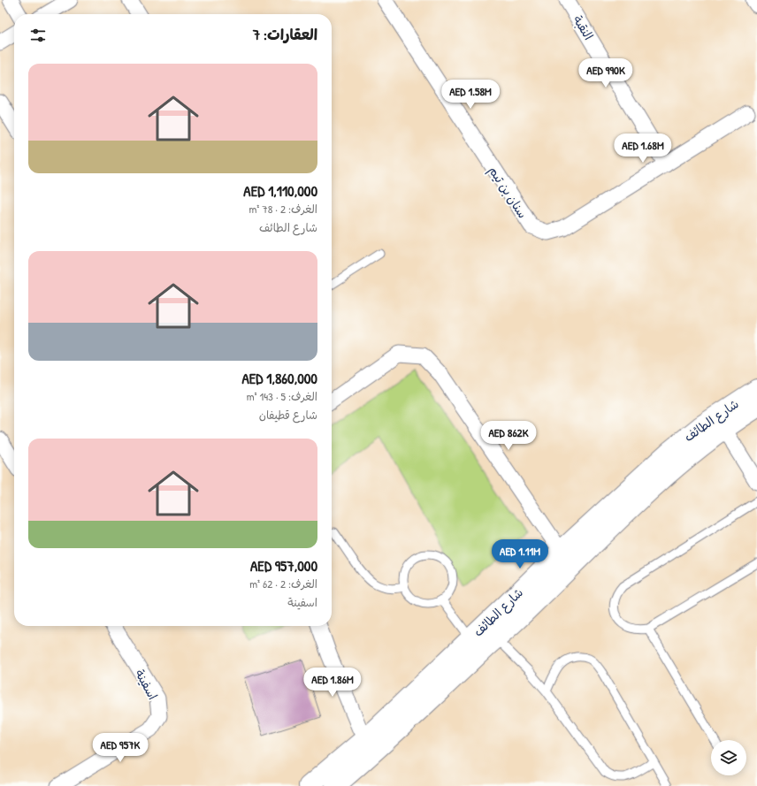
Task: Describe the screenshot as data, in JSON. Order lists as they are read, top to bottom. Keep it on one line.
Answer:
{"streets":{"street":["النقبة","سنان بن تيم","شارع الطائف","اسفينة"]},"crossings":[["النقبة","سنان بن تيم"]],"page":{"heading":"العقارات: 7","list":[{"name":"AED 1,110,000","note":"الغرف: 2 · 78 m² · شارع الطائف"},{"name":"AED 1,860,000","note":"الغرف: 5 · 143 m² · شارع قطيفان"},{"name":"AED 957,000","note":"الغرف: 2 · 62 m² · اسفينة"}],"price":["AED 990K","AED 1.58M","AED 1.68M","AED 862K","AED 1.11M","AED 1.86M","AED 957K"]}}
